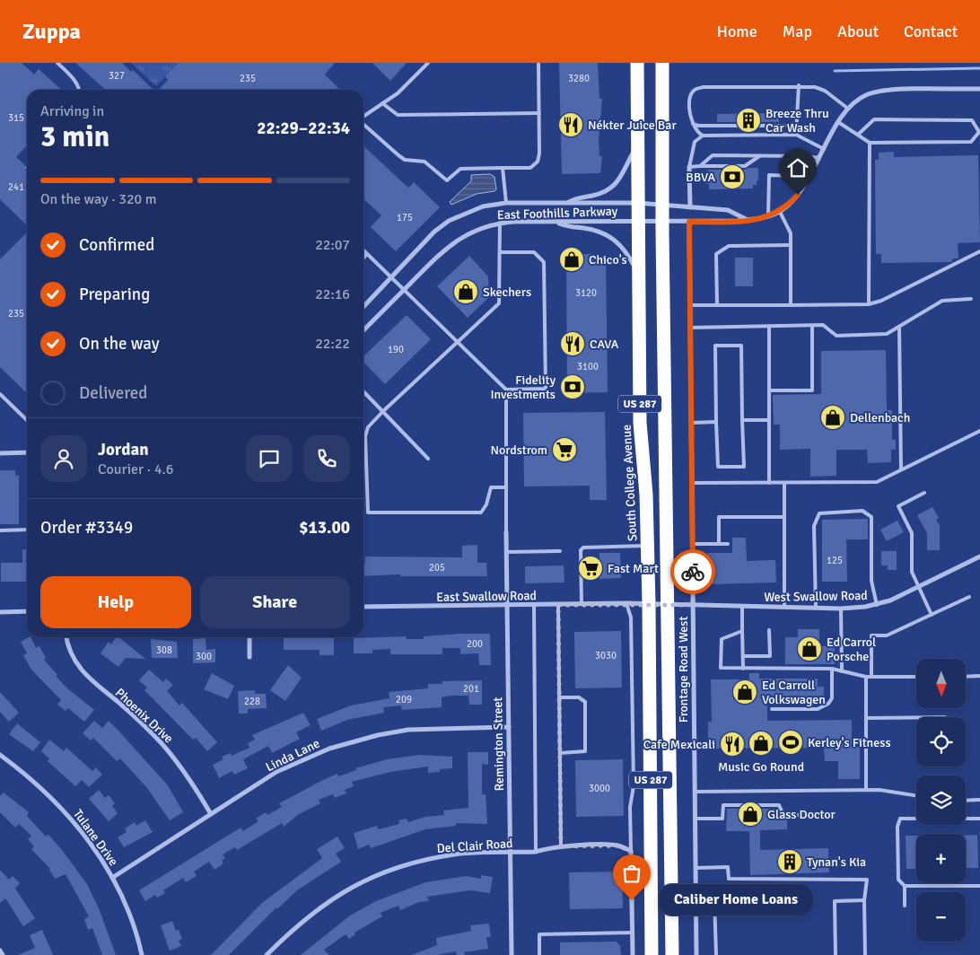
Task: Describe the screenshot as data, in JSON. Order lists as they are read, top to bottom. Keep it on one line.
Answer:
{"streets":{"highway":["US 287","South College Avenue"],"street":["East Foothills Parkway","East Swallow Road","West Swallow Road","Frontage Road West","Phoenix Drive","Remington Street","Linda Lane","Tulane Drive","Del Clair Road"]},"crossings":[["East Foothills Parkway","US 287"],["East Foothills Parkway","South College Avenue"],["East Foothills Parkway","Frontage Road West"],["US 287","East Swallow Road"],["US 287","West Swallow Road"],["South College Avenue","East Swallow Road"],["East Swallow Road","West Swallow Road"],["East Swallow Road","Remington Street"],["West Swallow Road","Frontage Road West"],["Phoenix Drive","Linda Lane"],["Remington Street","Linda Lane"],["Remington Street","Del Clair Road"],["Linda Lane","Tulane Drive"]],"places":{"building":["Breeze Thru Car Wash","Tynan's Kia"],"restaurant":["Nékter Juice Bar","CAVA","Cafe Mexicali"],"bank":["BBVA","Fidelity Investments"],"shop":["Chico's","Skechers","Dellenbach","Ed Carrol Porsche","Ed Carroll Volkswagen","Music Go Round","Glass Doctor"],"supermarket":["Nordstrom","Fast Mart"],"sports":["Kerley's Fitness"],"other":["Caliber Home Loans"]},"house_numbers":["327","235","3280","315","241","175","3120","235","190","3100","125","205","200","308","3030","300","201","209","228","3000"],"north":"bottom","page":{"header":"Zuppa","nav":["Home","Map","About","Contact"],"heading":["3 min","Arriving in","22:29–22:34"],"panel":["Jordan","Courier · 4.6","Order #3349","$13.00"],"bar":"On the way · 320 m","list":[["Confirmed","22:07"],["Preparing","22:16"],["On the way","22:22"],"Delivered"],"buttons":["Help","Share"],"map_buttons":["+","−"],"bubble":"Caliber Home Loans"}}
